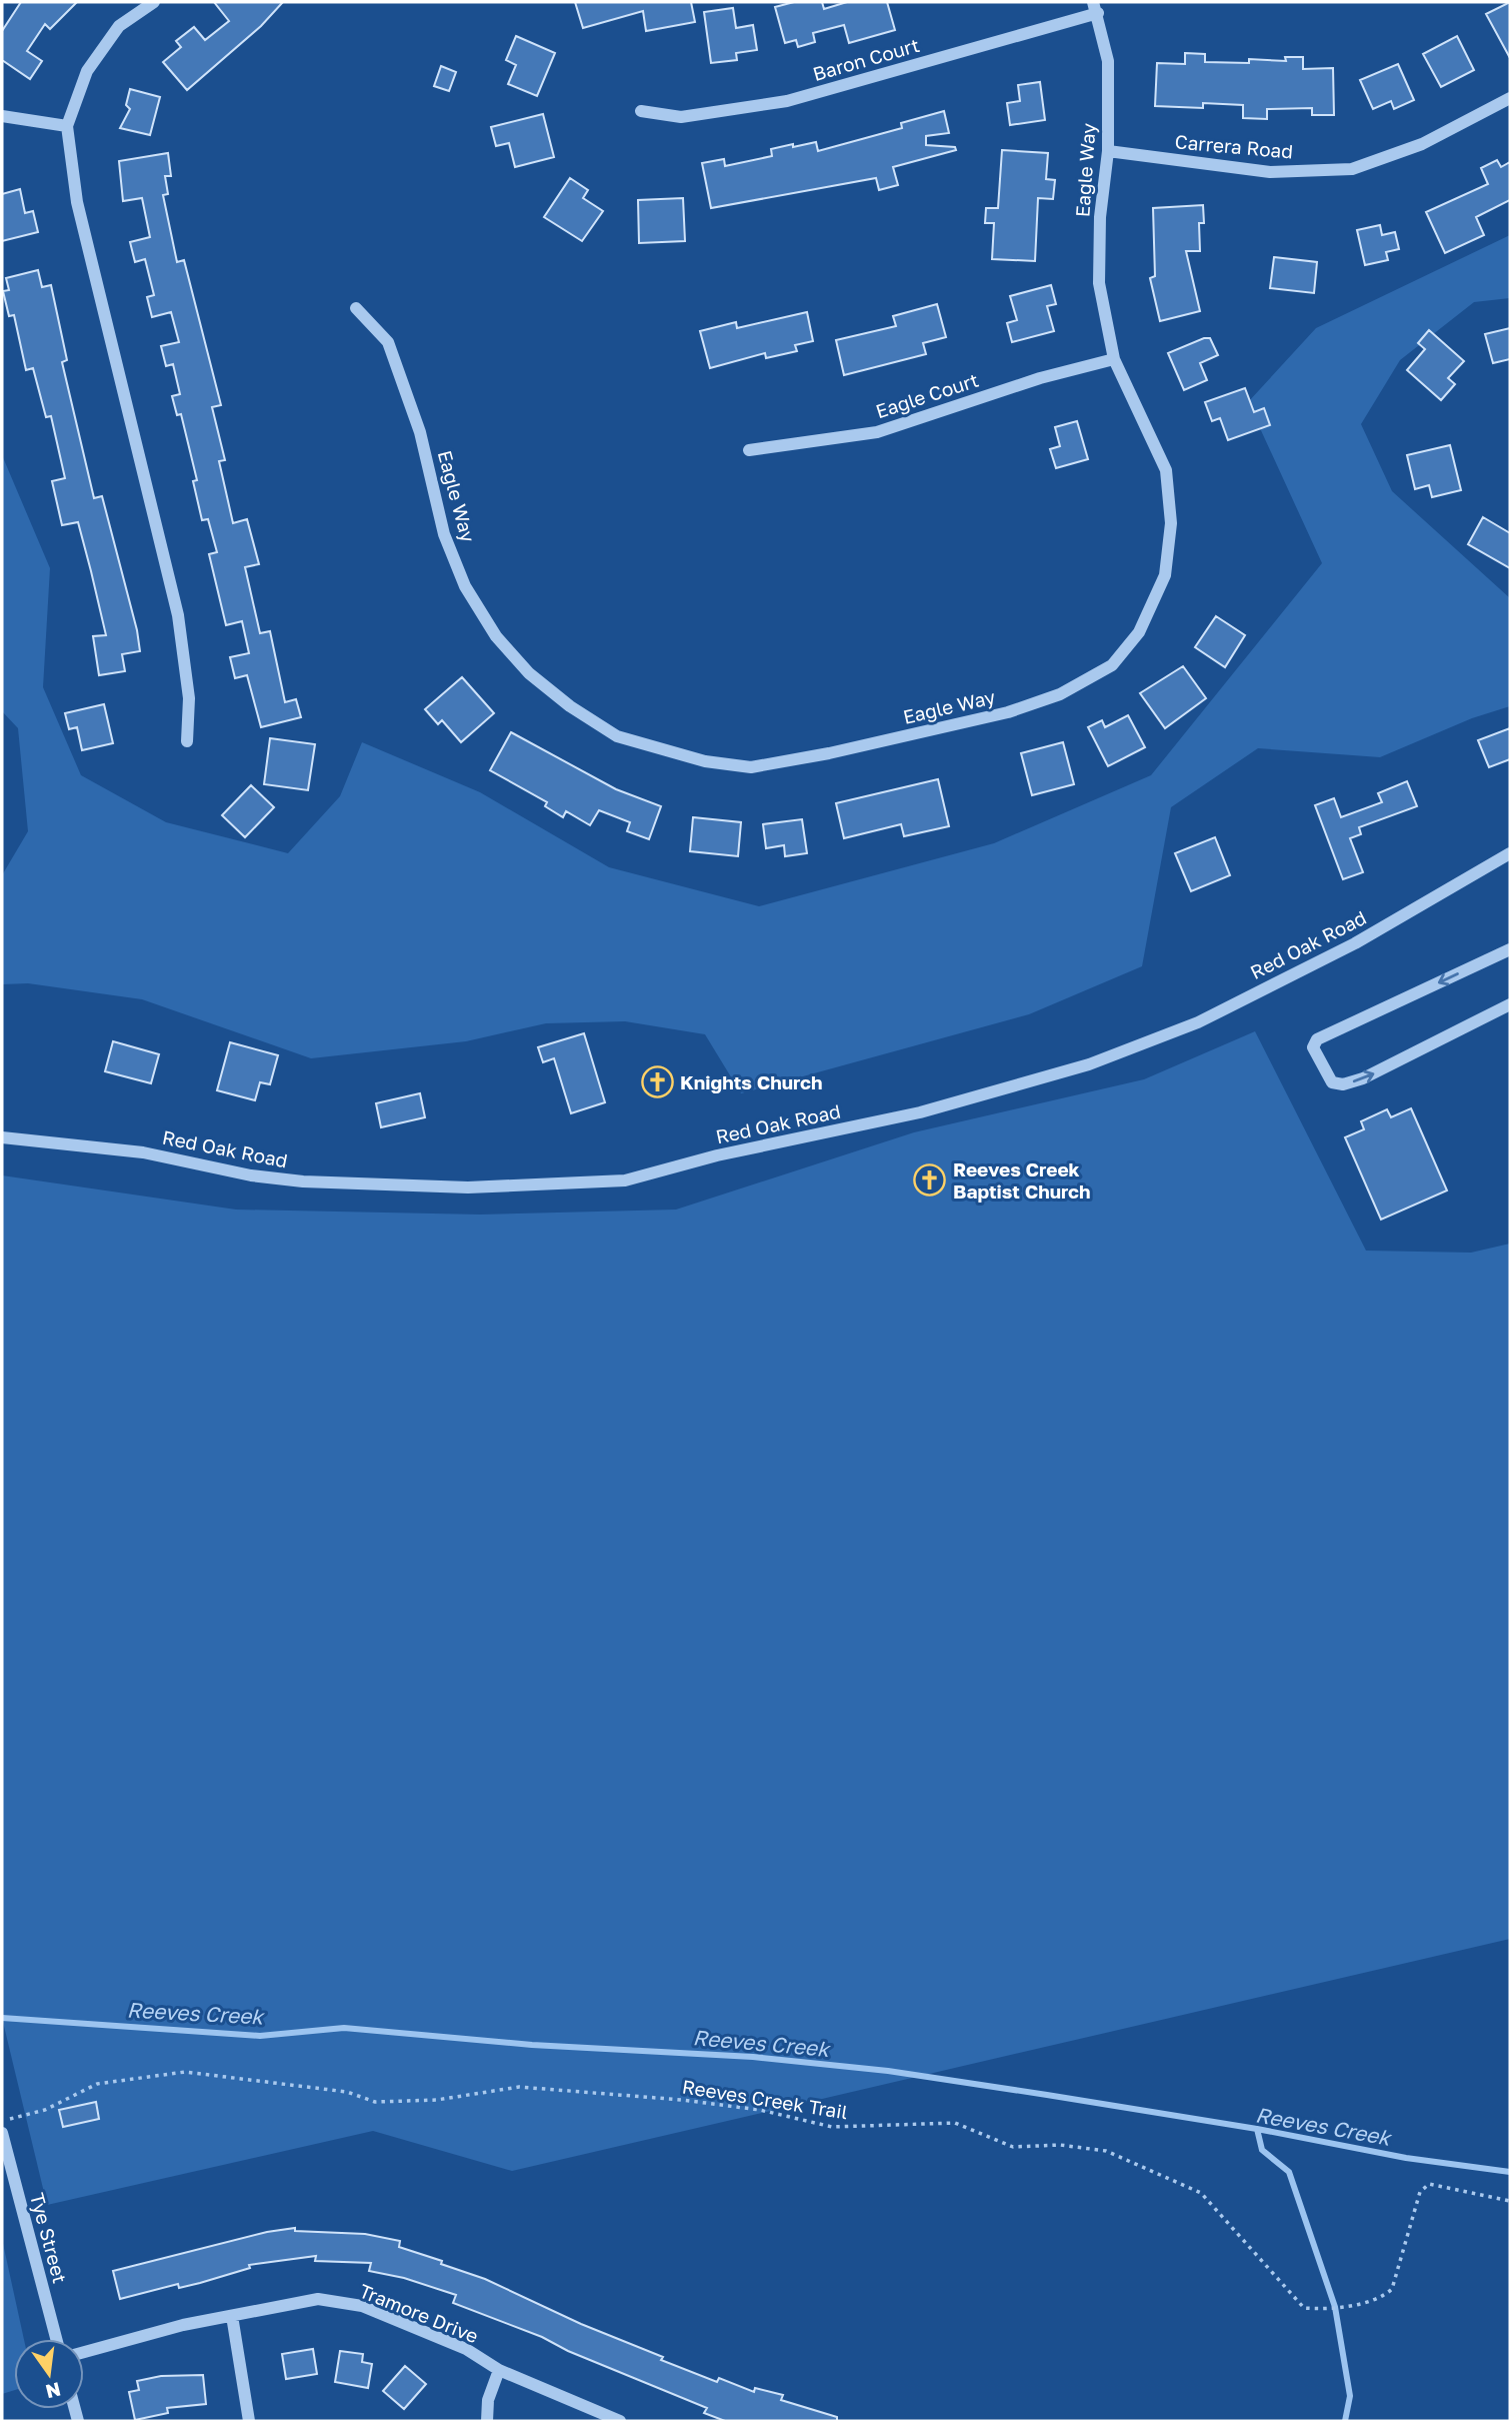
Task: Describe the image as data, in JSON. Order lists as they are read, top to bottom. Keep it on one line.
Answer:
{"streets":{"street":["Baron Court","Carrera Road","Eagle Way","Eagle Court","Red Oak Road","Tye Street","Tramore Drive"],"path":["Reeves Creek Trail"]},"crossings":[["Baron Court","Eagle Way"],["Carrera Road","Eagle Way"],["Eagle Way","Eagle Court"],["Reeves Creek Trail","Tye Street"]],"water":["Reeves Creek"],"places":{"church":["Knights Church","Reeves Creek Baptist Church"]},"north":"bottom"}
